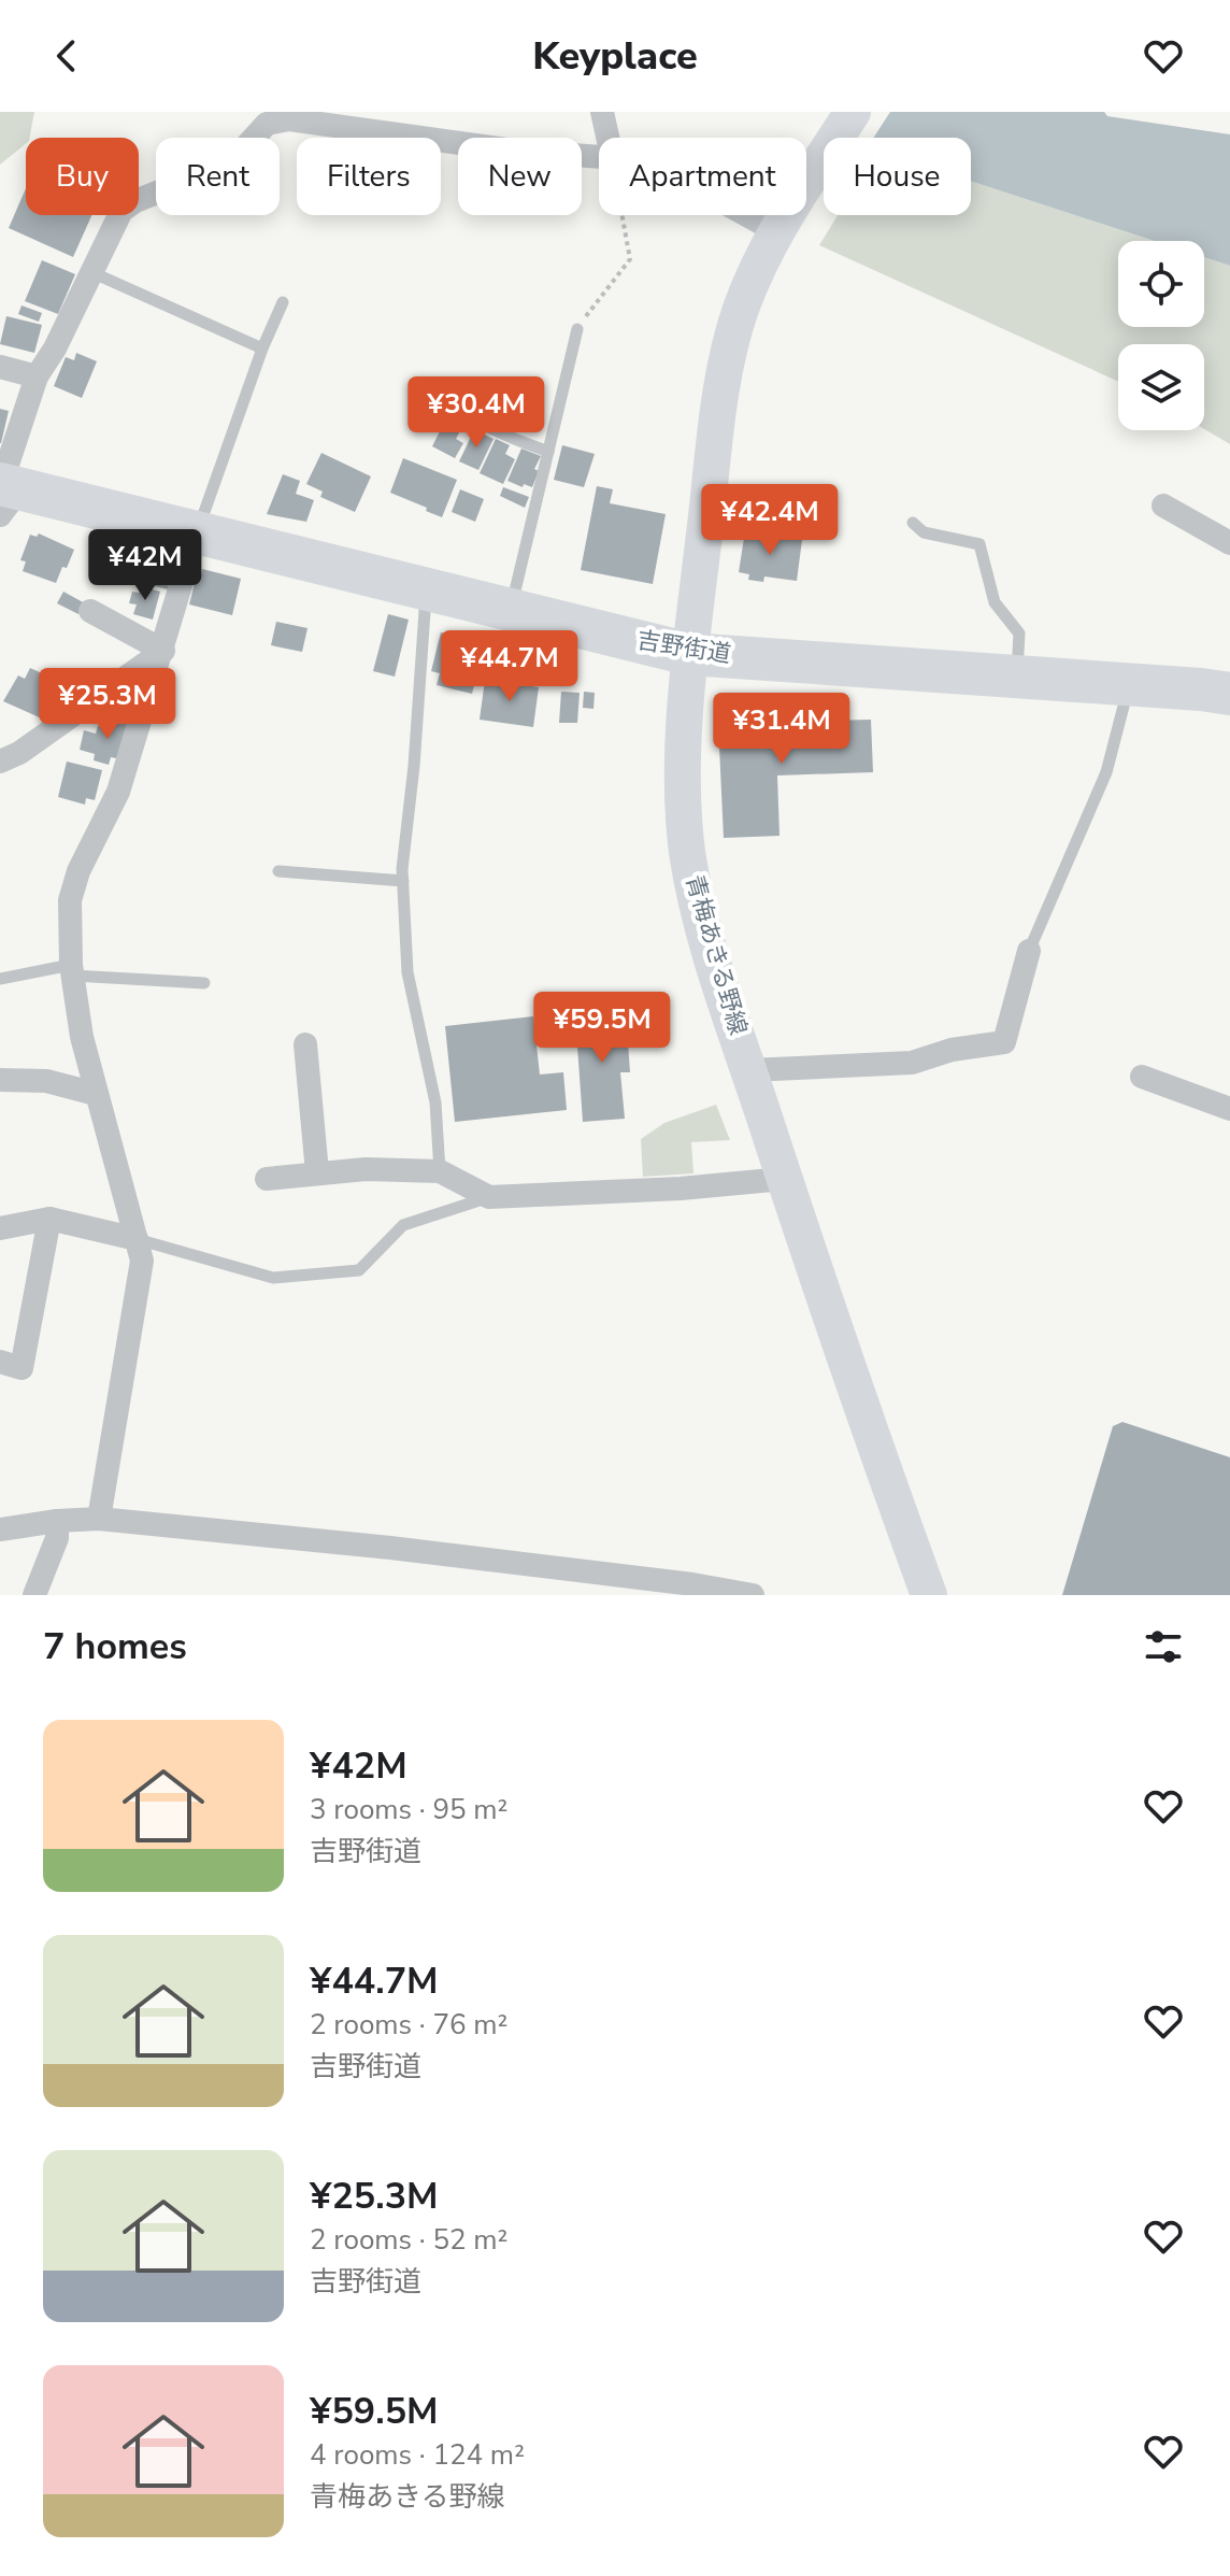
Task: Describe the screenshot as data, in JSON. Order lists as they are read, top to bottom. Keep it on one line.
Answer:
{"streets":{"highway":["吉野街道"],"main road":["青梅あきる野線"]},"crossings":[["吉野街道","青梅あきる野線"]],"page":{"header":"Keyplace","chip":["Buy","Rent","Filters","New","Apartment","House"],"price":["¥30.4M","¥42.4M","¥42M","¥44.7M","¥25.3M","¥31.4M","¥59.5M"],"heading":"7 homes","list":[{"name":"¥42M","note":"3 rooms · 95 m² · 吉野街道"},{"name":"¥44.7M","note":"2 rooms · 76 m² · 吉野街道"},{"name":"¥25.3M","note":"2 rooms · 52 m² · 吉野街道"},{"name":"¥59.5M","note":"4 rooms · 124 m² · 青梅あきる野線"}]}}
